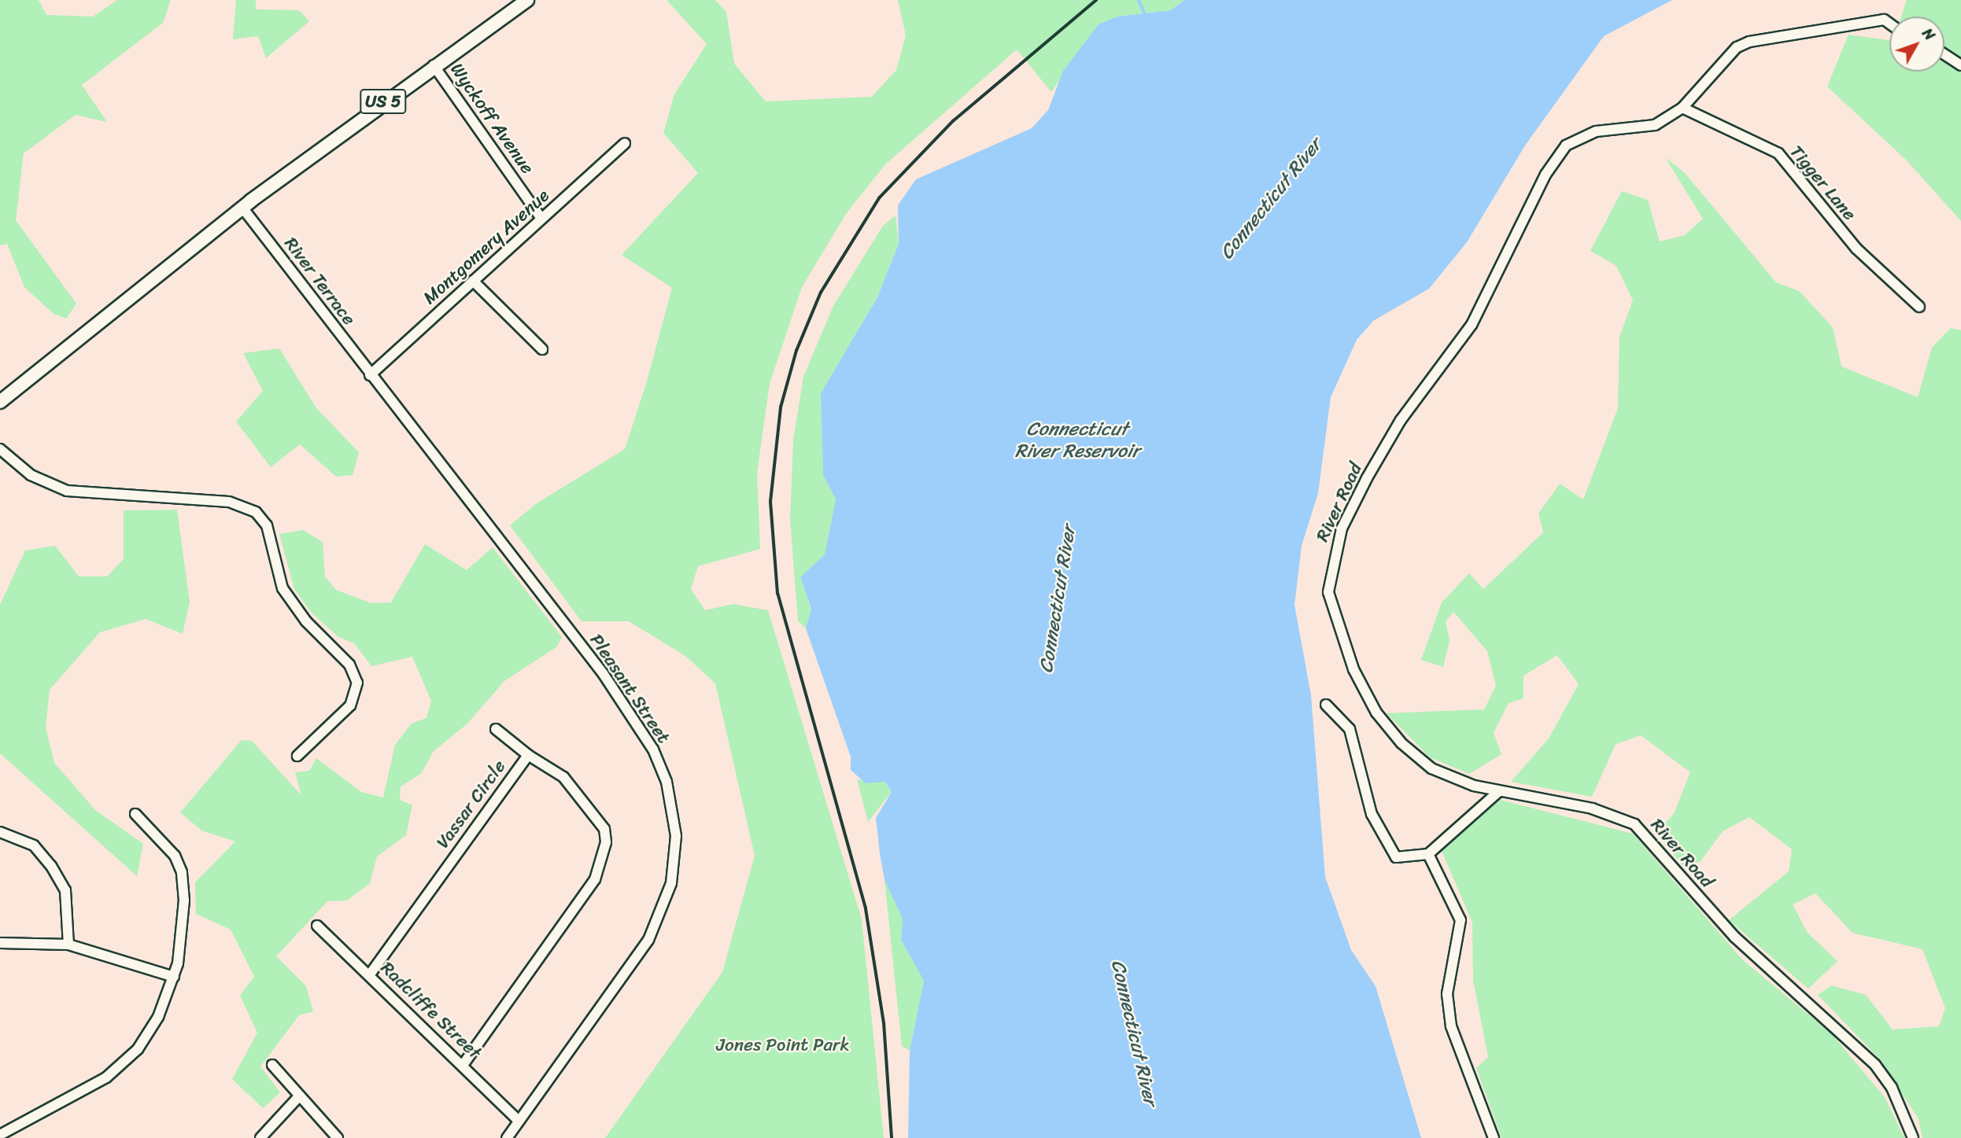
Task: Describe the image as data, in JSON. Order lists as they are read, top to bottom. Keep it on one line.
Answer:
{"streets":{"main road":["US 5"],"street":["Wyckoff Avenue","Tigger Lane","Montgomery Avenue","River Terrace","River Road","Pleasant Street","Vassar Circle","Radcliffe Street"]},"crossings":[["US 5","Wyckoff Avenue"],["US 5","River Terrace"],["Wyckoff Avenue","Montgomery Avenue"],["Tigger Lane","River Road"],["Montgomery Avenue","River Terrace"],["Montgomery Avenue","Pleasant Street"],["River Terrace","Pleasant Street"],["Pleasant Street","Radcliffe Street"],["Vassar Circle","Radcliffe Street"]],"water":["Connecticut River","Connecticut River Reservoir"],"parks":["Jones Point Park"],"north":"top right"}
